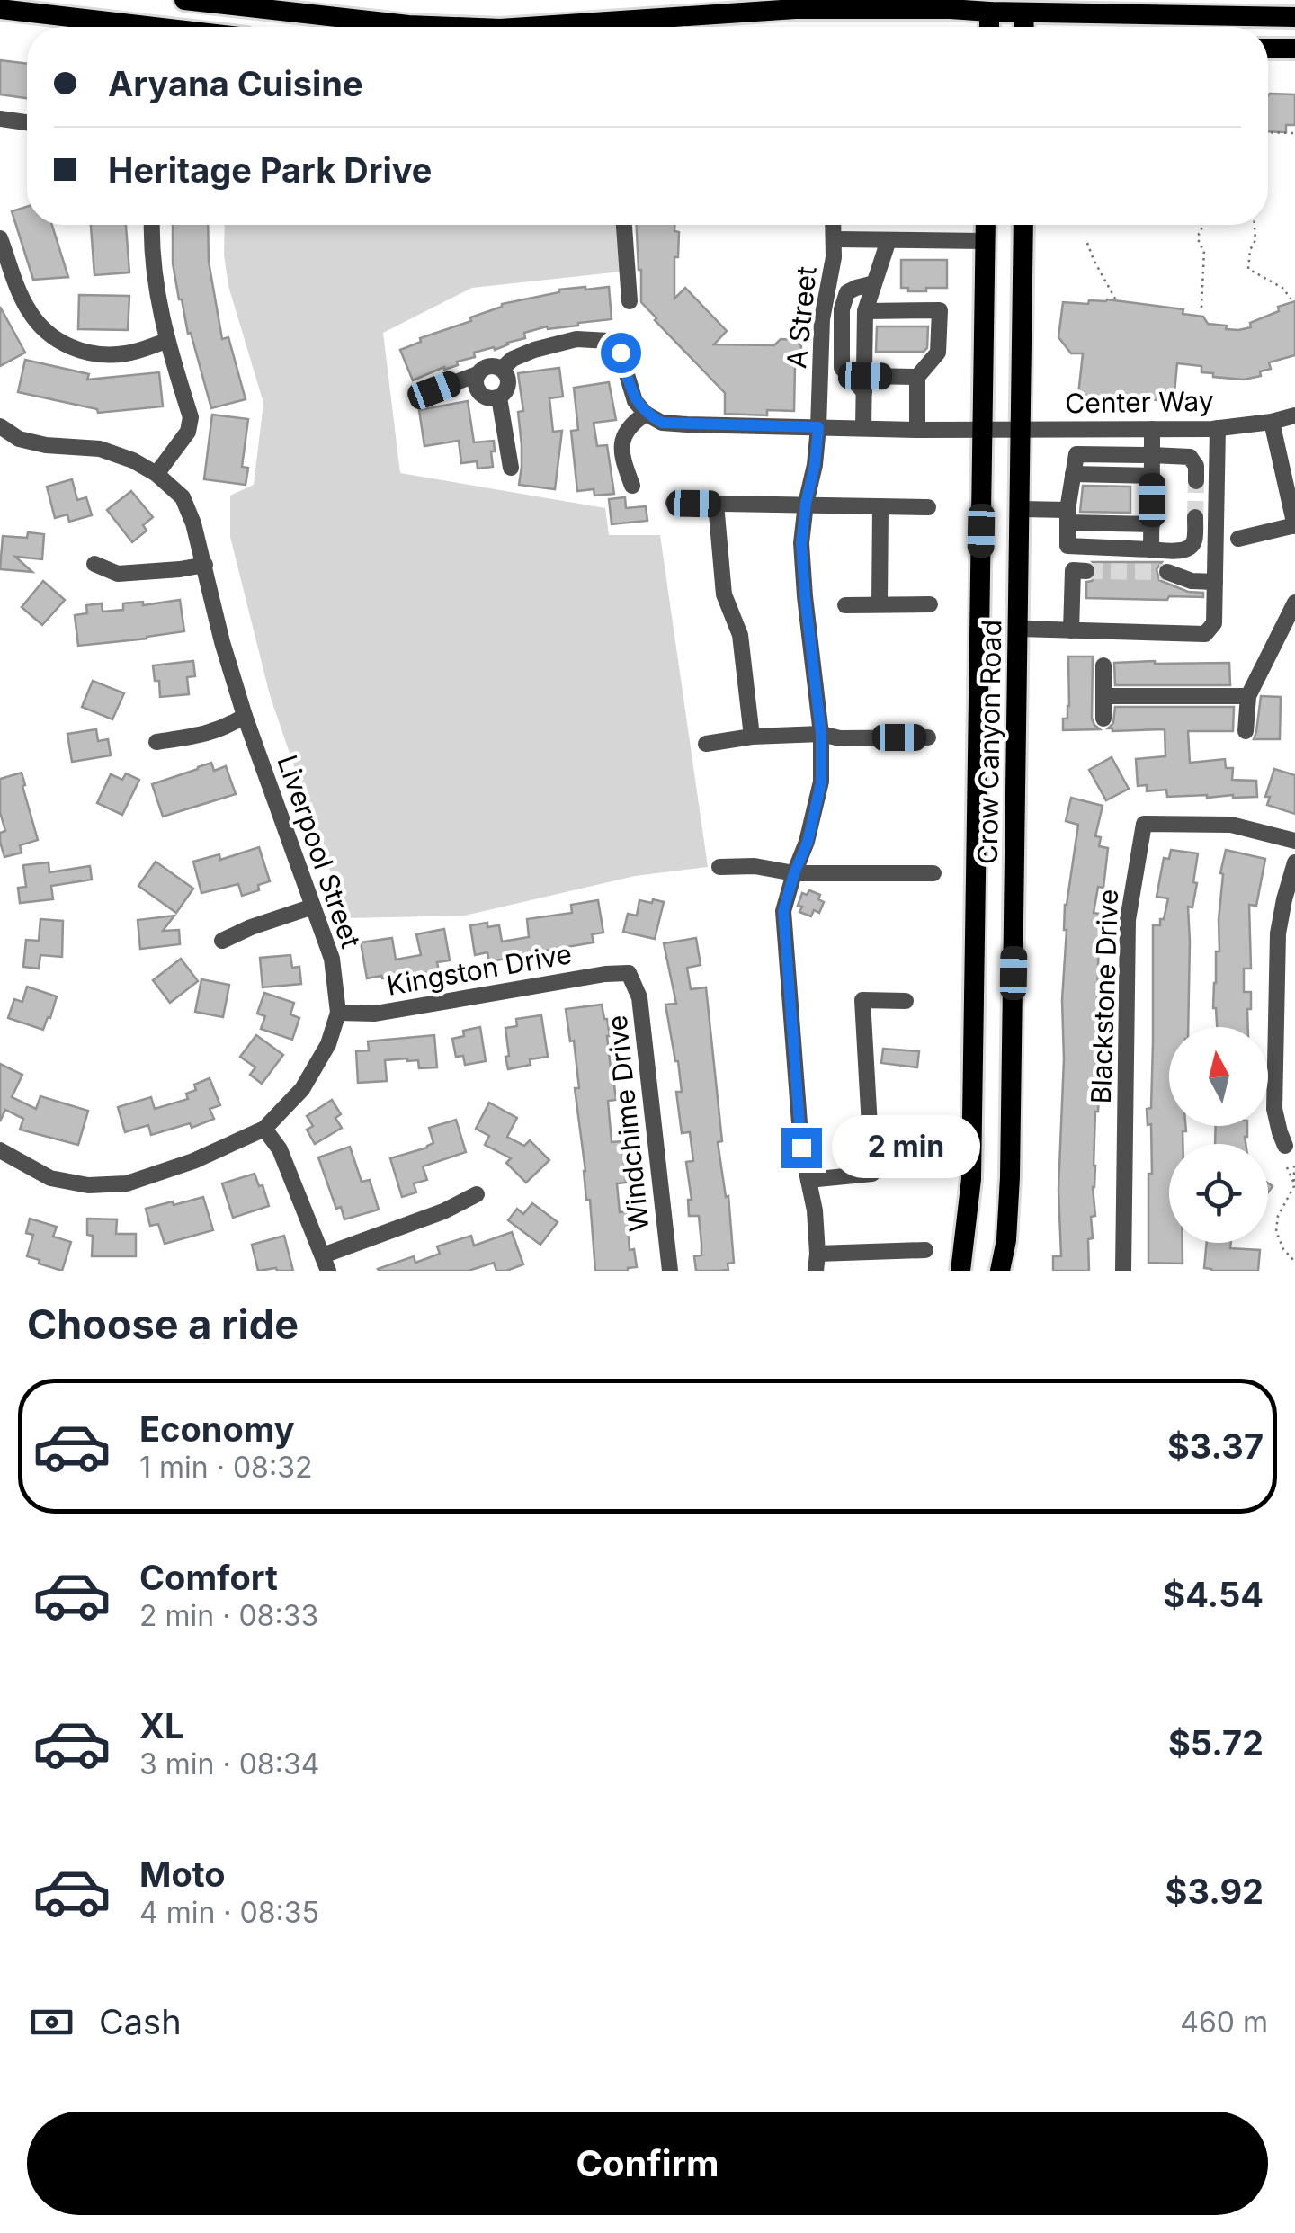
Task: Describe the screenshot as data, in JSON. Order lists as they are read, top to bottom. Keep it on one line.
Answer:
{"streets":{"main road":["Crow Canyon Road"],"street":["A Street","Center Way","Liverpool Street","Kingston Drive","Blackstone Drive","Windchime Drive"]},"crossings":[["A Street","Center Way"],["Center Way","Crow Canyon Road"],["Liverpool Street","Kingston Drive"],["Kingston Drive","Windchime Drive"]],"north":"top","page":{"banner":["Aryana Cuisine","Heritage Park Drive"],"bubble":"2 min","heading":"Choose a ride","list":[{"name":"Economy","note":"1 min · 08:32","value":"$3.37"},{"name":"Comfort","note":"2 min · 08:33","value":"$4.54"},{"name":"XL","note":"3 min · 08:34","value":"$5.72"},{"name":"Moto","note":"4 min · 08:35","value":"$3.92"}],"pay":["Cash","460 m"],"buttons":"Confirm"}}
